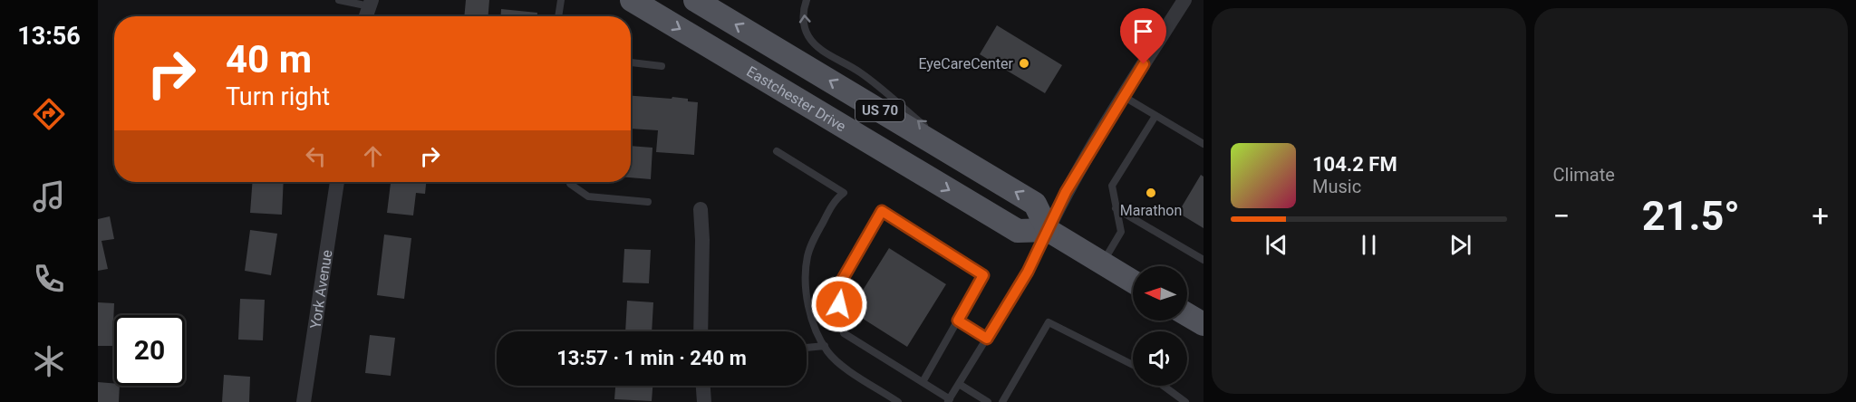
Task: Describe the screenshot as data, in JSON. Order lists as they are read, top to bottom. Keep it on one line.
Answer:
{"streets":{"main road":["Eastchester Drive","US 70"],"street":["York Avenue"]},"crossings":[["Eastchester Drive","US 70"]],"places":["EyeCareCenter","Marathon"],"north":"left","page":{"tabs":"13:56","tile":"Climate","turn":["40 m","Turn right"],"song":["104.2 FM","Music"],"heat":["−","21.5°","+"],"limit":"20","trip":"13:57 · 1 min · 240 m"}}
